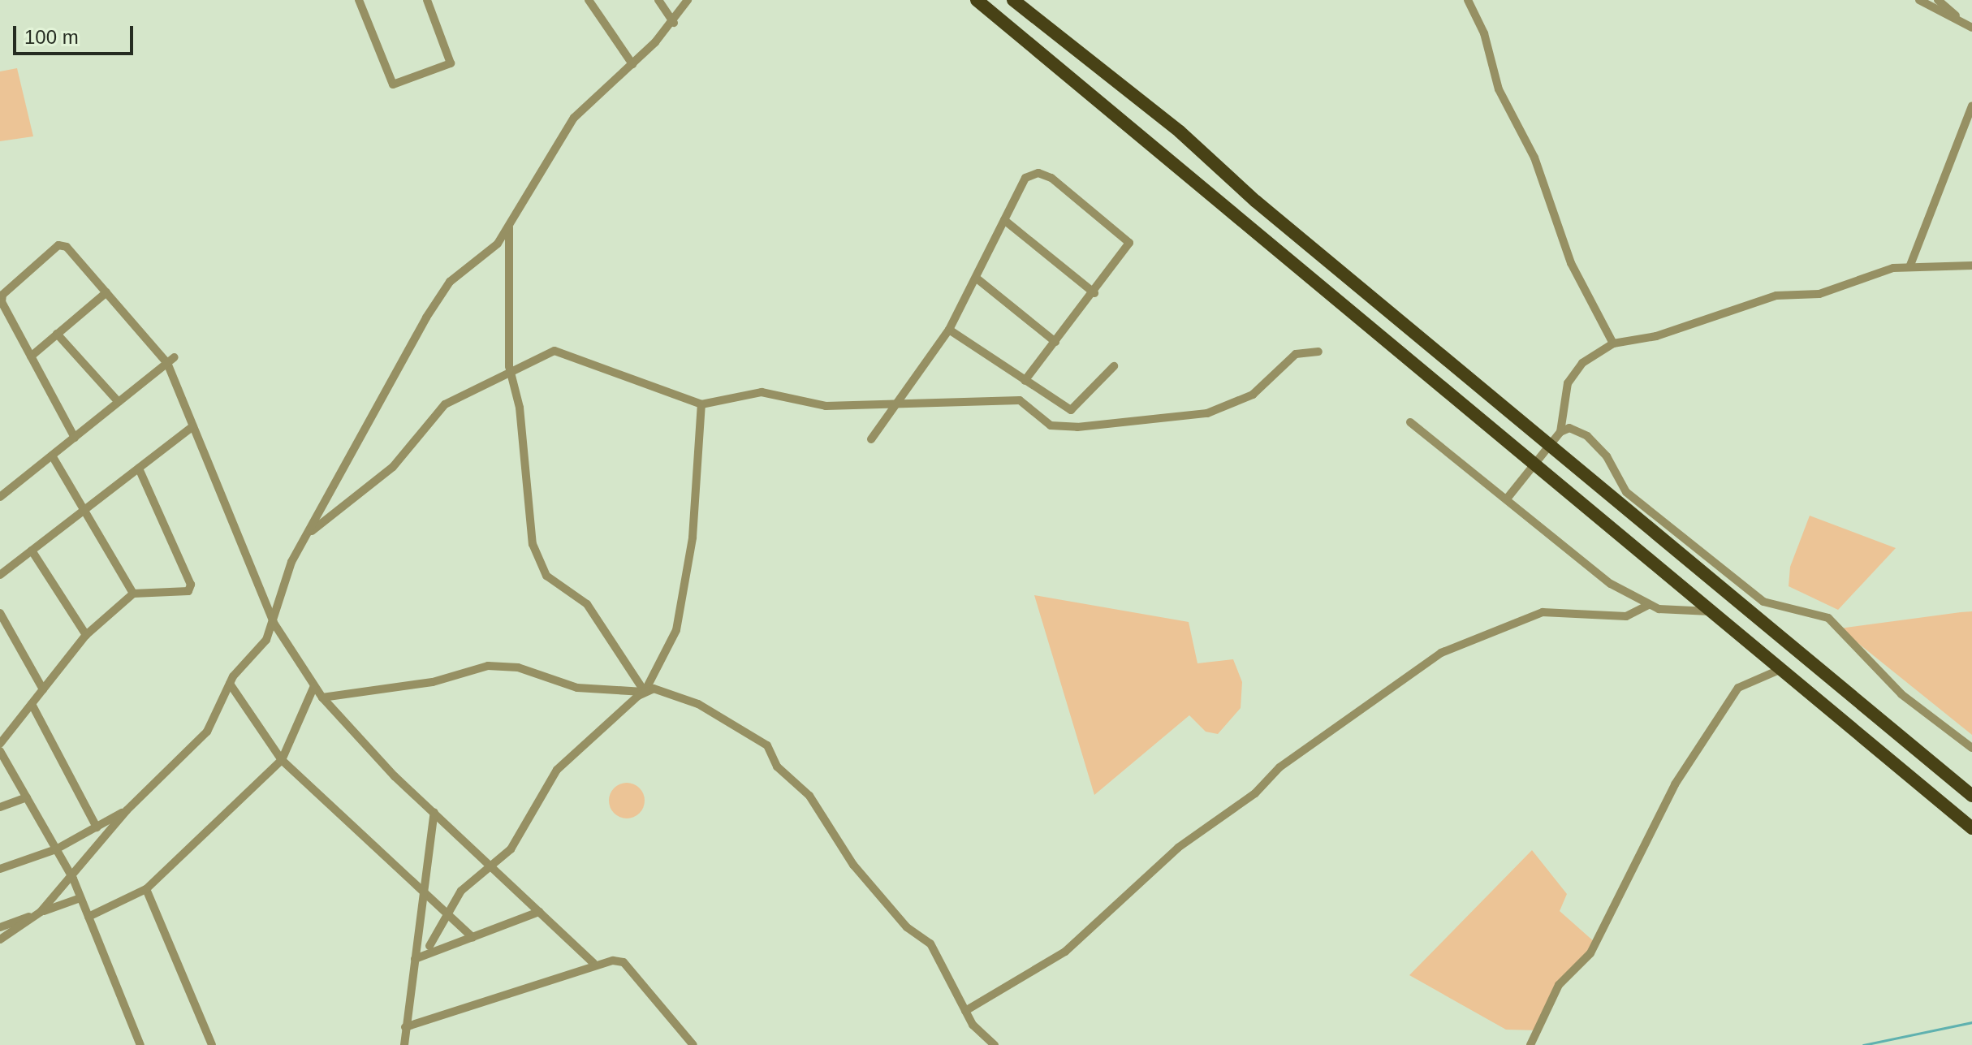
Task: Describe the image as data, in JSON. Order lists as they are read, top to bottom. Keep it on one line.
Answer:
{"scale_bar":"100 m"}
